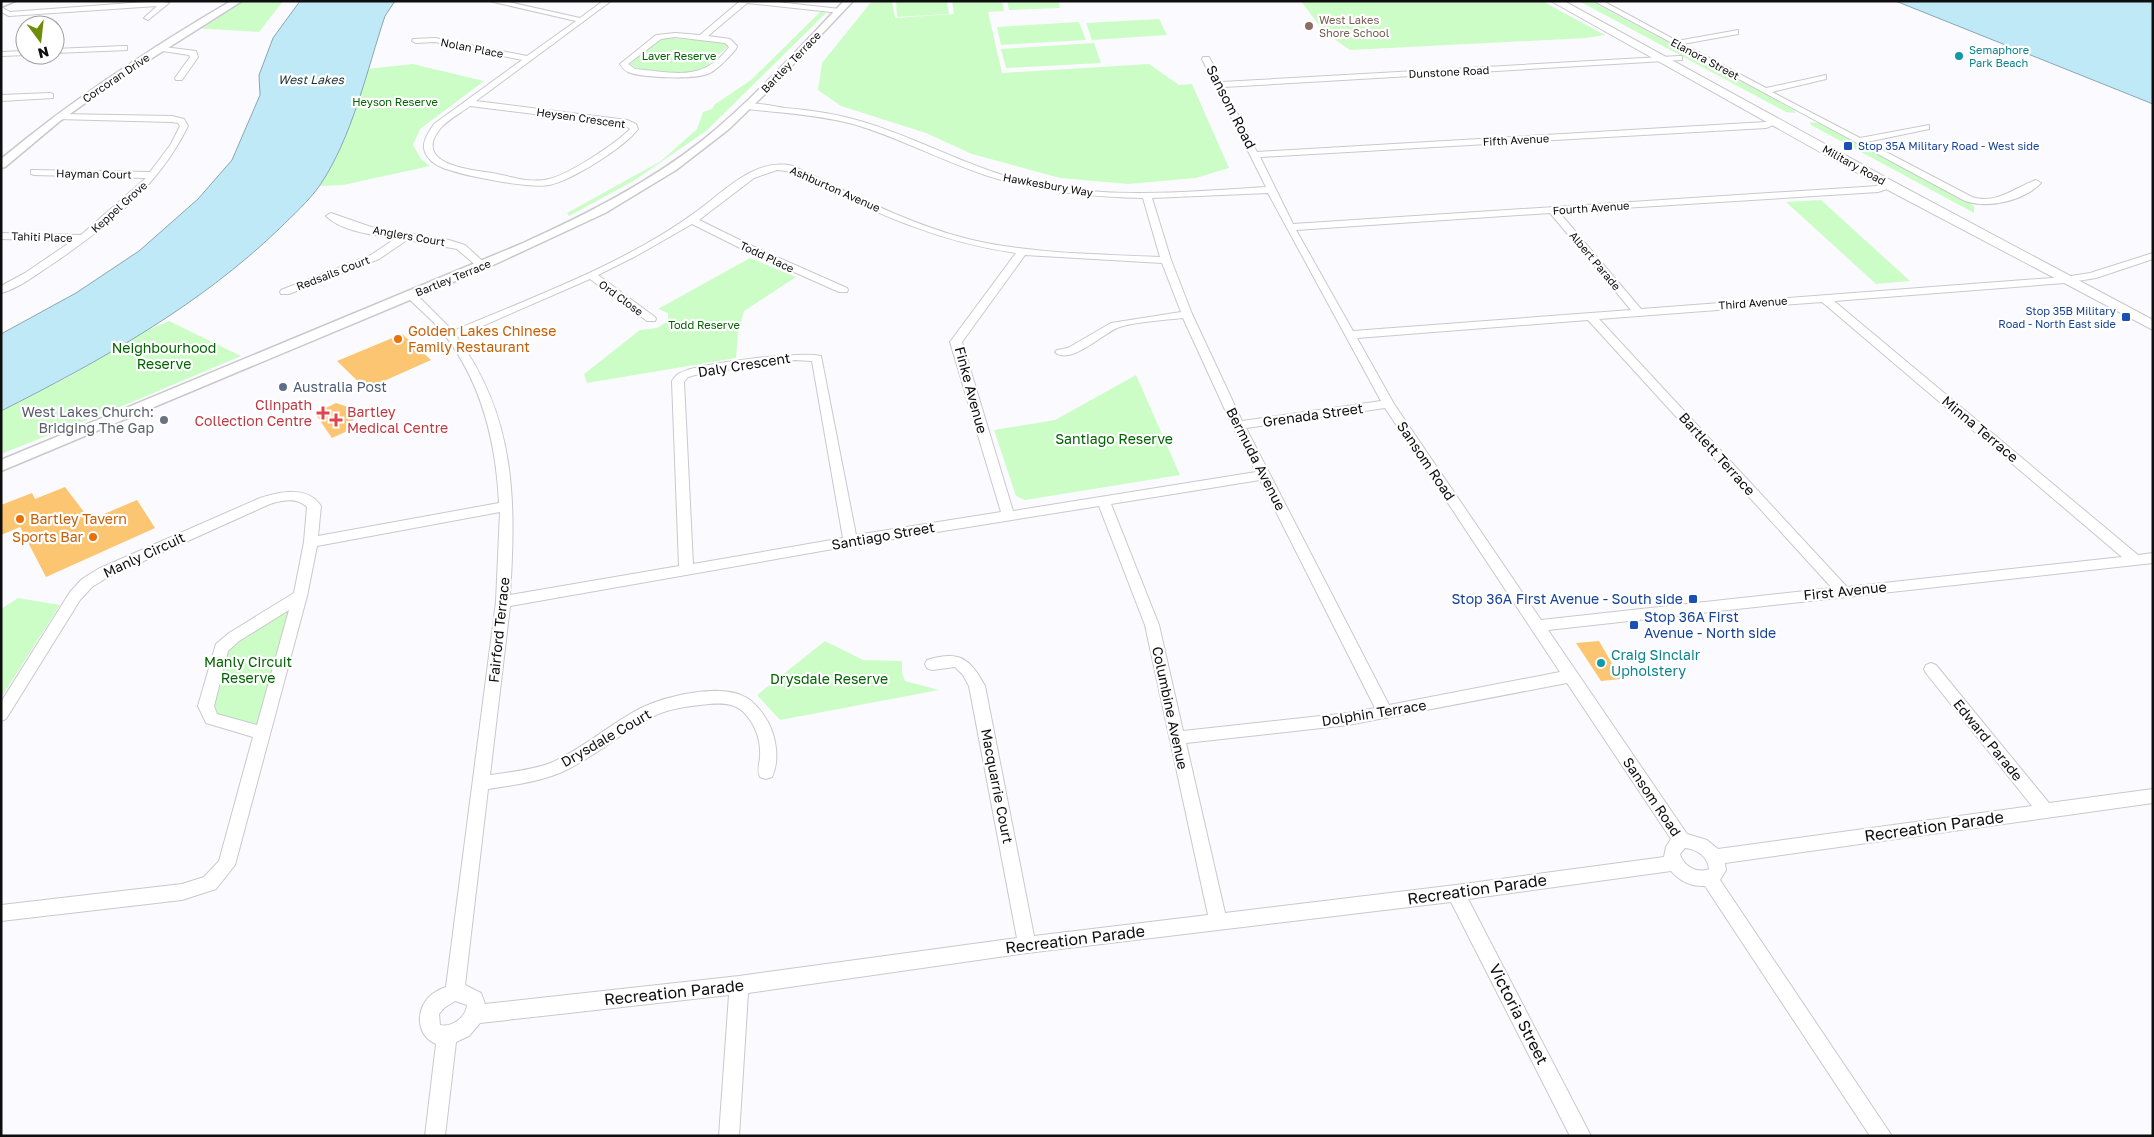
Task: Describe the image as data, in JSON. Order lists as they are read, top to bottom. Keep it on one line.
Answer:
{"streets":{"main road":["Military Road"],"street":["Nolan Place","Elanora Street","Bartley Terrace","Dunstone Road","Corcoran Drive","Sansom Road","Heysen Crescent","Fifth Avenue","Hayman Court","Hawkesbury Way","Ashburton Avenue","Keppel Grove","Fourth Avenue","Anglers Court","Tahiti Place","Todd Place","Albert Parade","Redsails Court","Ord Close","Third Avenue","Daly Crescent","Finke Avenue","Grenada Street","Minna Terrace","Bartlett Terrace","Bermuda Avenue","Santiago Street","Manly Circuit","First Avenue","Fairford Terrace","Columbine Avenue","Dolphin Terrace","Drysdale Court","Edward Parade","Macquarrie Court","Recreation Parade","Victoria Street"]},"crossings":[["Nolan Place","Heysen Crescent"],["Bartley Terrace","Hawkesbury Way"],["Bartley Terrace","Anglers Court"],["Bartley Terrace","Fairford Terrace"],["Dunstone Road","Sansom Road"],["Dunstone Road","Military Road"],["Corcoran Drive","Keppel Grove"],["Sansom Road","Fifth Avenue"],["Sansom Road","Hawkesbury Way"],["Sansom Road","Fourth Avenue"],["Sansom Road","Third Avenue"],["Sansom Road","Grenada Street"],["Sansom Road","First Avenue"],["Sansom Road","Dolphin Terrace"],["Sansom Road","Recreation Parade"],["Fifth Avenue","Military Road"],["Military Road","Fourth Avenue"],["Military Road","Third Avenue"],["Hayman Court","Keppel Grove"],["Hawkesbury Way","Bermuda Avenue"],["Ashburton Avenue","Todd Place"],["Ashburton Avenue","Ord Close"],["Ashburton Avenue","Finke Avenue"],["Ashburton Avenue","Bermuda Avenue"],["Ashburton Avenue","Fairford Terrace"],["Keppel Grove","Tahiti Place"],["Fourth Avenue","Albert Parade"],["Anglers Court","Redsails Court"],["Albert Parade","Third Avenue"],["Third Avenue","Minna Terrace"],["Third Avenue","Bartlett Terrace"],["Daly Crescent","Santiago Street"],["Finke Avenue","Santiago Street"],["Grenada Street","Bermuda Avenue"],["Minna Terrace","First Avenue"],["Bartlett Terrace","First Avenue"],["Bermuda Avenue","Santiago Street"],["Bermuda Avenue","Dolphin Terrace"],["Santiago Street","Fairford Terrace"],["Santiago Street","Columbine Avenue"],["Fairford Terrace","Drysdale Court"],["Fairford Terrace","Recreation Parade"],["Columbine Avenue","Dolphin Terrace"],["Columbine Avenue","Recreation Parade"],["Edward Parade","Recreation Parade"],["Macquarrie Court","Recreation Parade"],["Recreation Parade","Victoria Street"]],"water":["West Lakes"],"parks":["Laver Reserve","Heyson Reserve","Todd Reserve","Neighbourhood Reserve","Santiago Reserve","Manly Circuit Reserve","Drysdale Reserve"],"places":{"other":["West Lakes Shore School","Semaphore Park Beach","Golden Lakes Chinese Family Restaurant","Australia Post","West Lakes Church: Bridging The Gap","Bartley Tavern","Sports Bar","Craig Sinclair Upholstery"],"transit":["Stop 35A Military Road - West side","Stop 35B Military Road - North East side","Stop 36A First Avenue - South side","Stop 36A First Avenue - North side"],"health":["Clinpath Collection Centre","Bartley Medical Centre"]},"north":"bottom"}
